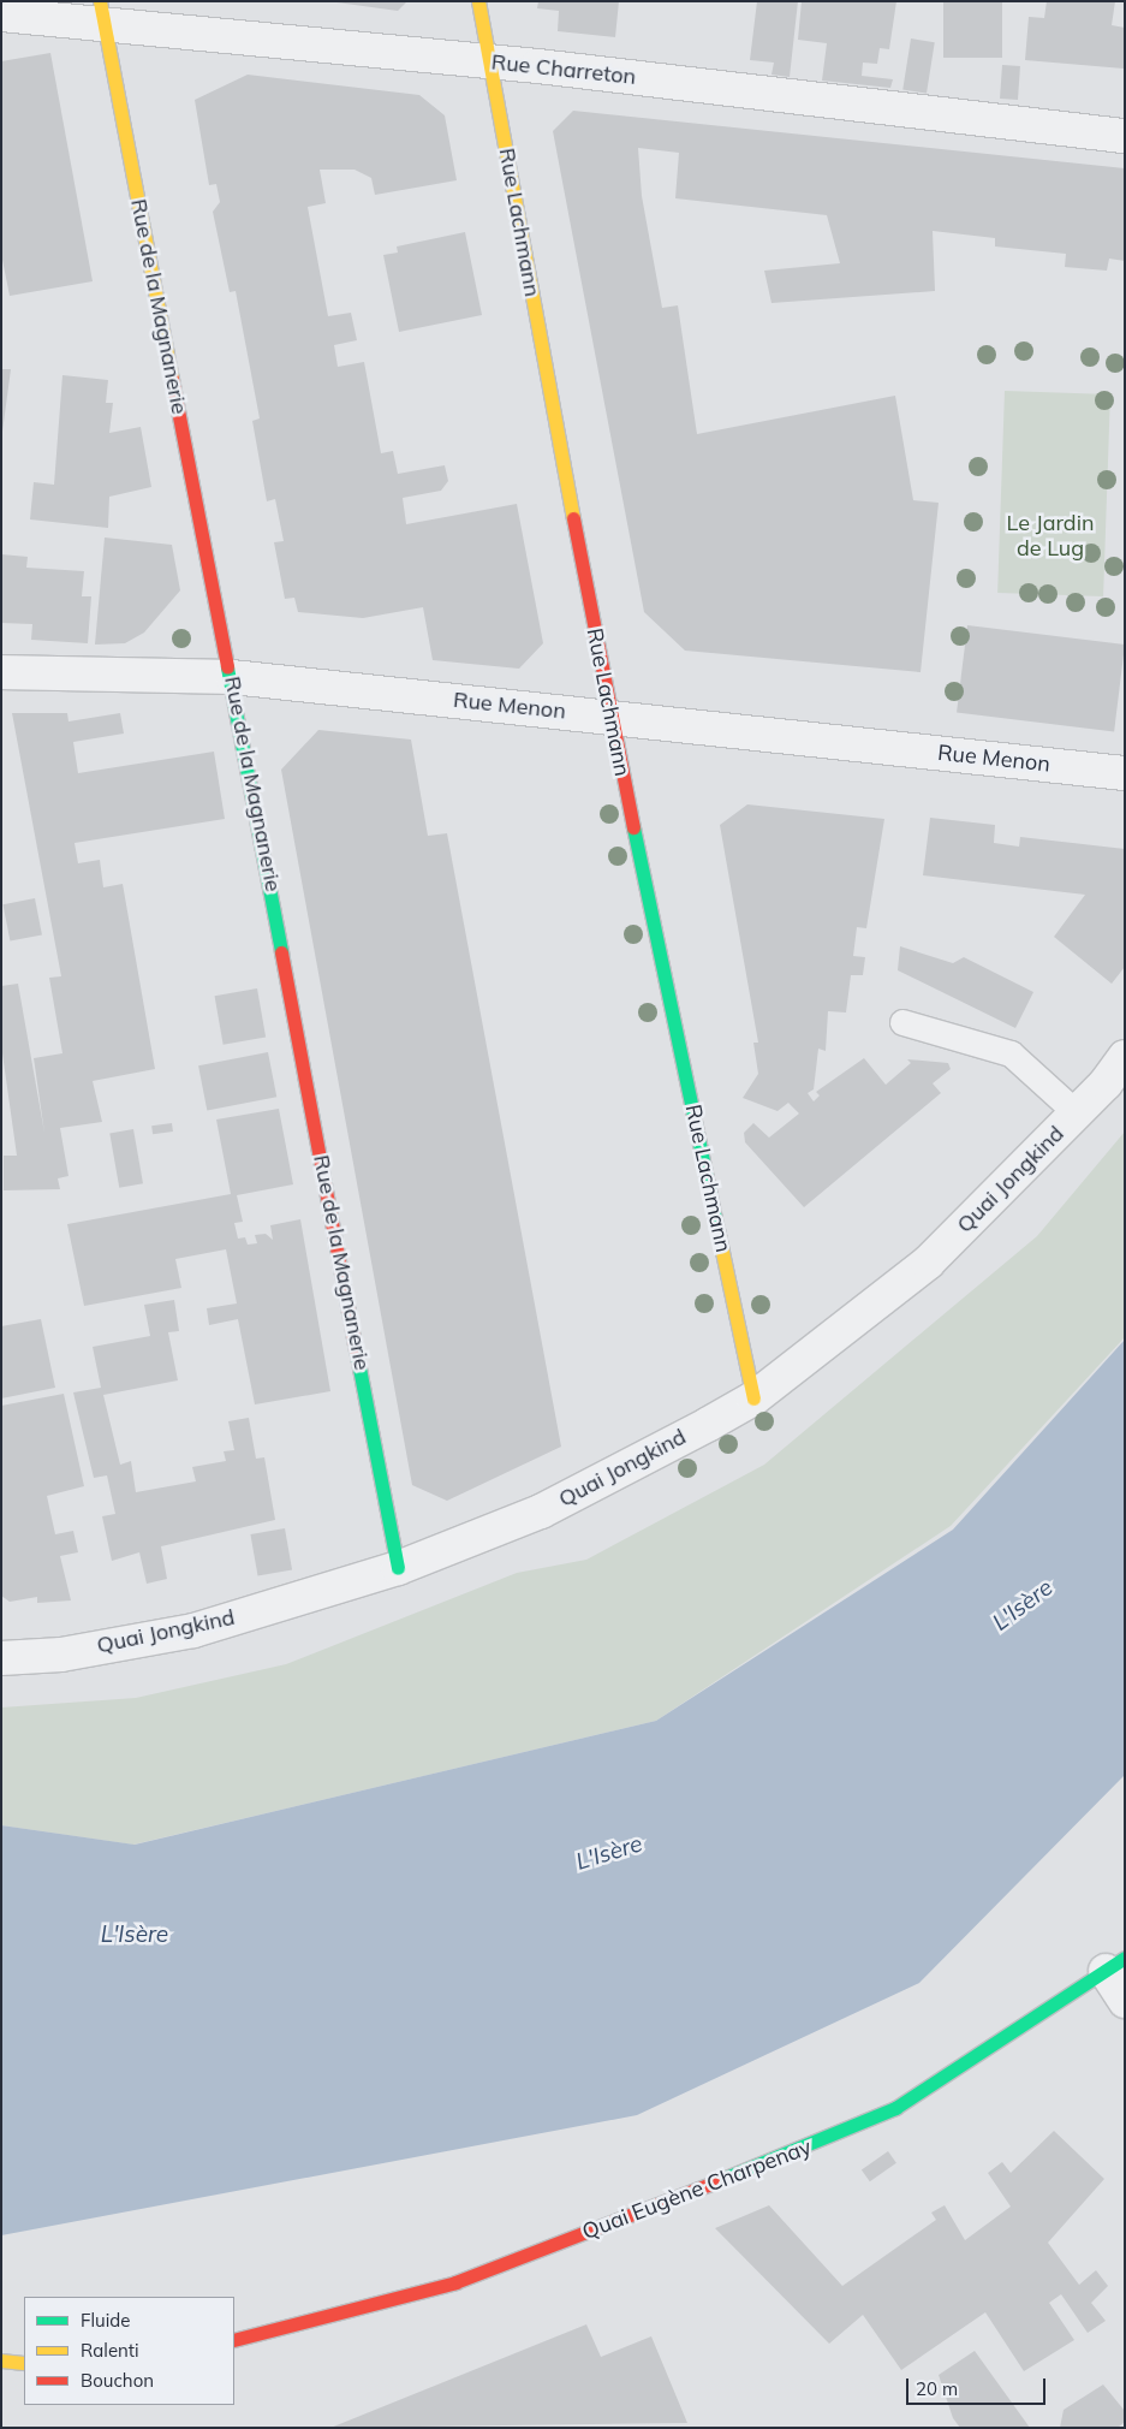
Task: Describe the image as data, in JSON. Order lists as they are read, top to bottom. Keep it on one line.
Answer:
{"streets":{"street":["Rue Charreton","Rue Lachmann","Rue de la Magnanerie","Rue Menon","Quai Jongkind","Quai Eugène Charpenay"]},"crossings":[["Rue Charreton","Rue Lachmann"],["Rue Charreton","Rue de la Magnanerie"],["Rue Lachmann","Rue Menon"],["Rue Lachmann","Quai Jongkind"],["Rue de la Magnanerie","Rue Menon"],["Rue de la Magnanerie","Quai Jongkind"]],"water":["L'Isère"],"parks":["Le Jardin de Lug"],"legend":["Fluide","Ralenti","Bouchon"],"scale_bar":"20 m"}
